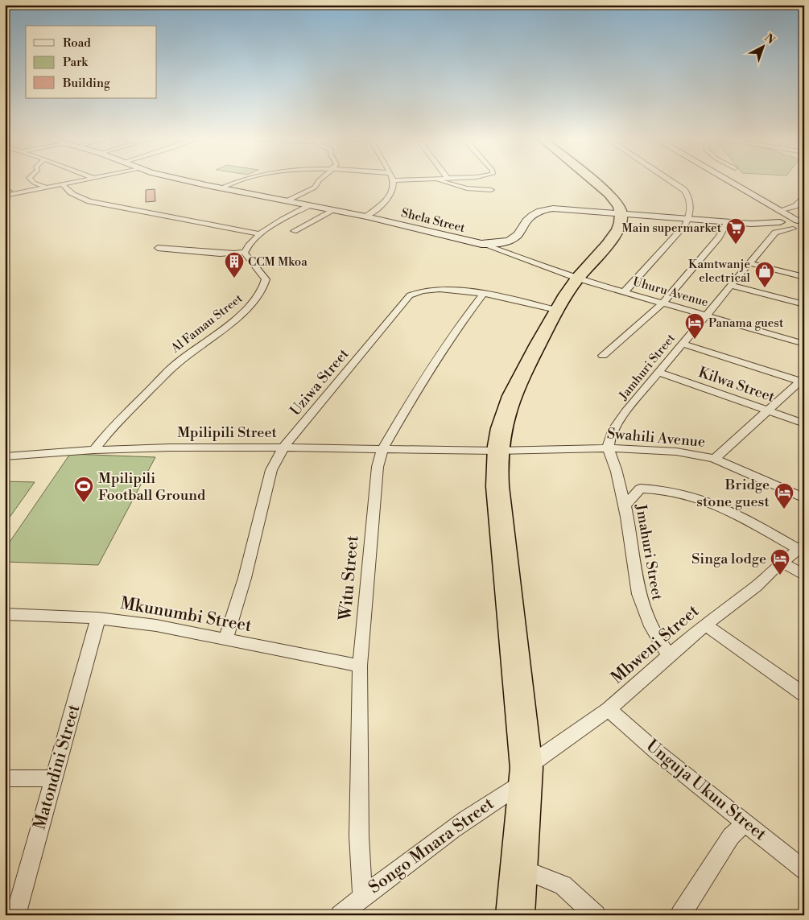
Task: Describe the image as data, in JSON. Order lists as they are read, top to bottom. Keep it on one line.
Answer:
{"streets":{"main road":["Shela Street"],"street":["Uhuru Avenue","Al Famau Street","Jamhuri Street","Uziwa Street","Kilwa Street","Mpilipili Street","Swahili Avenue","Jmahuri Street","Witu Street","Mkunumbi Street","Mbweni Street","Matondini Street","Unguja Ukuu Street","Songo Mnara Street"]},"crossings":[["Shela Street","Uhuru Avenue"],["Shela Street","Jamhuri Street"],["Uhuru Avenue","Jamhuri Street"],["Al Famau Street","Mpilipili Street"],["Jamhuri Street","Kilwa Street"],["Jamhuri Street","Swahili Avenue"],["Jamhuri Street","Jmahuri Street"],["Uziwa Street","Mpilipili Street"],["Uziwa Street","Witu Street"],["Uziwa Street","Mkunumbi Street"],["Mpilipili Street","Swahili Avenue"],["Mpilipili Street","Witu Street"],["Swahili Avenue","Jmahuri Street"],["Jmahuri Street","Mbweni Street"],["Witu Street","Mkunumbi Street"],["Witu Street","Songo Mnara Street"],["Mkunumbi Street","Matondini Street"],["Mbweni Street","Unguja Ukuu Street"],["Mbweni Street","Songo Mnara Street"]],"places":{"supermarket":["Main supermarket"],"building":["CCM Mkoa"],"shop":["Kamtwanje electrical"],"hotel":["Panama guest","Bridge stone guest","Singa lodge"],"sports":["Mpilipili Football Ground"]},"legend":["Road","Park","Building"],"north":"top right"}
